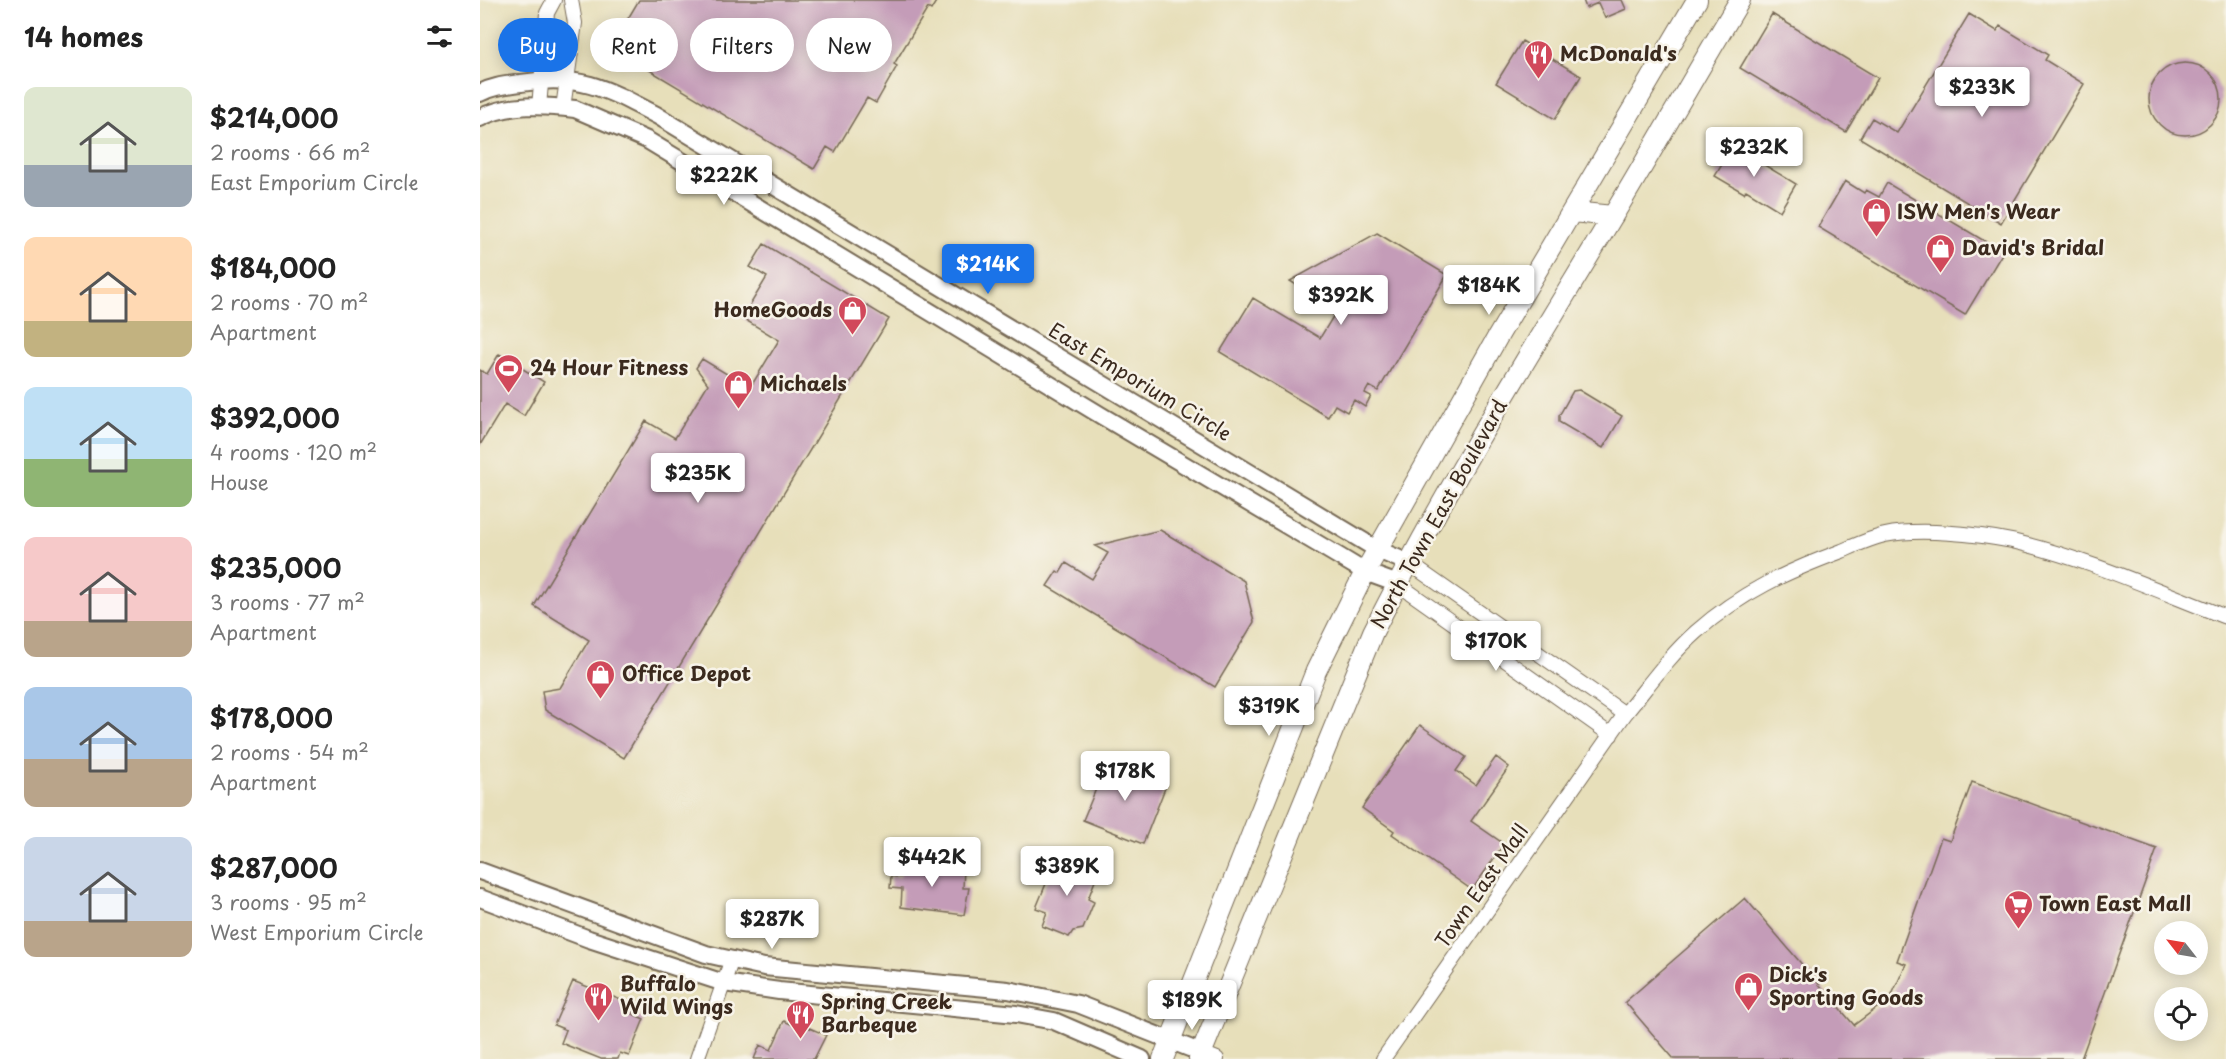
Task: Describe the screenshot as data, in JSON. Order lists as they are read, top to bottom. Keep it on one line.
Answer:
{"streets":{"main road":["North Town East Boulevard"],"street":["East Emporium Circle","Town East Mall"]},"crossings":[["East Emporium Circle","North Town East Boulevard"]],"places":{"restaurant":["McDonald's","Buffalo Wild Wings","Spring Creek Barbeque"],"shop":["ISW Men's Wear","David's Bridal","HomeGoods","Michaels","Office Depot","Dick's Sporting Goods"],"sports":["24 Hour Fitness"],"supermarket":["Town East Mall"]},"north":"top left","page":{"heading":"14 homes","chip":["Buy","Rent","Filters","New"],"price":["$233K","$232K","$222K","$214K","$184K","$392K","$235K","$170K","$319K","$178K","$442K","$389K","$287K","$189K"],"list":[{"name":"$214,000","note":"2 rooms · 66 m² · East Emporium Circle"},{"name":"$184,000","note":"2 rooms · 70 m² · Apartment"},{"name":"$392,000","note":"4 rooms · 120 m² · House"},{"name":"$235,000","note":"3 rooms · 77 m² · Apartment"},{"name":"$178,000","note":"2 rooms · 54 m² · Apartment"},{"name":"$287,000","note":"3 rooms · 95 m² · West Emporium Circle"}]}}
